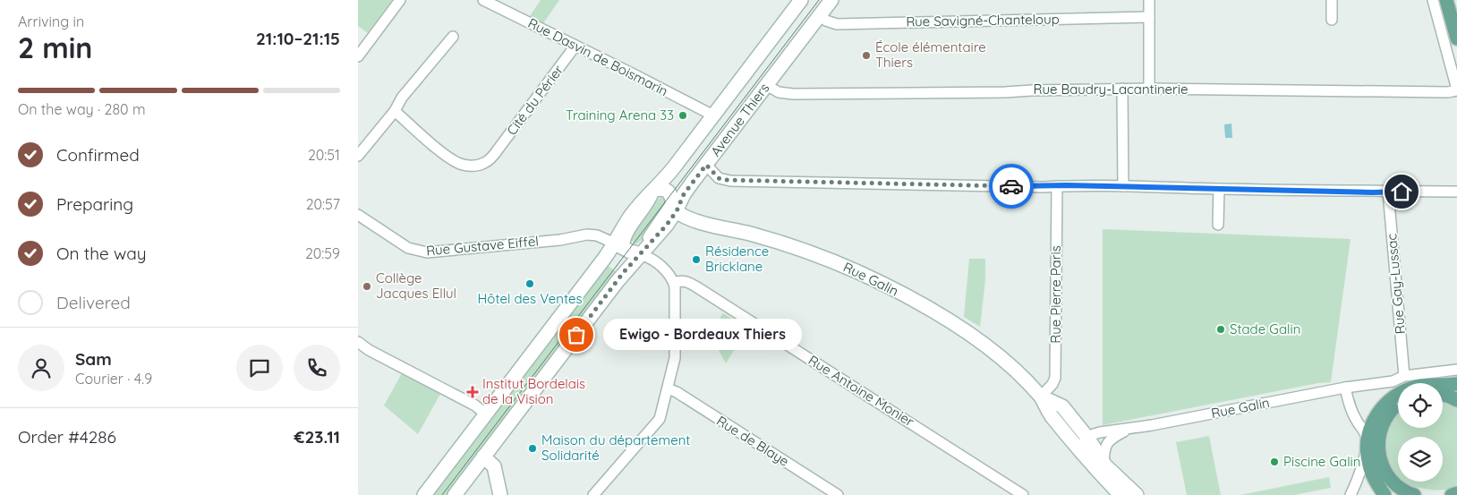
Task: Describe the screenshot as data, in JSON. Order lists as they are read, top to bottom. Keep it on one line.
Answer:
{"streets":{"main road":["Avenue Thiers","Rue Galin"],"street":["Rue Savigné-Chanteloup","Rue Dasvin de Boismarin","Rue Baudry-Lacantinerie","Cité du Périer","Rue Gustave Eiffel","Rue Gay-Lussac","Rue Pierre Paris","Rue Antoine Monier","Rue de Blaye"]},"crossings":[["Rue Savigné-Chanteloup","Avenue Thiers"],["Rue Dasvin de Boismarin","Cité du Périer"],["Rue Dasvin de Boismarin","Avenue Thiers"],["Rue Baudry-Lacantinerie","Avenue Thiers"],["Avenue Thiers","Rue Gustave Eiffel"],["Avenue Thiers","Rue Galin"],["Rue Galin","Rue Gay-Lussac"],["Rue Galin","Rue Pierre Paris"]],"places":{"other":["École élémentaire Thiers","Training Arena 33","Résidence Bricklane","Hôtel des Ventes","Collège Jacques Ellul","Stade Galin","Ewigo - Bordeaux Thiers","Maison du département Solidarité","Piscine Galin"],"health":["Institut Bordelais de la Vision"]},"page":{"heading":["2 min","Arriving in","21:10–21:15"],"panel":["Sam","Courier · 4.9","Order #4286","€23.11"],"bar":"On the way · 280 m","list":[["Confirmed","20:51"],["Preparing","20:57"],["On the way","20:59"],"Delivered"],"bubble":"Ewigo - Bordeaux Thiers"}}
